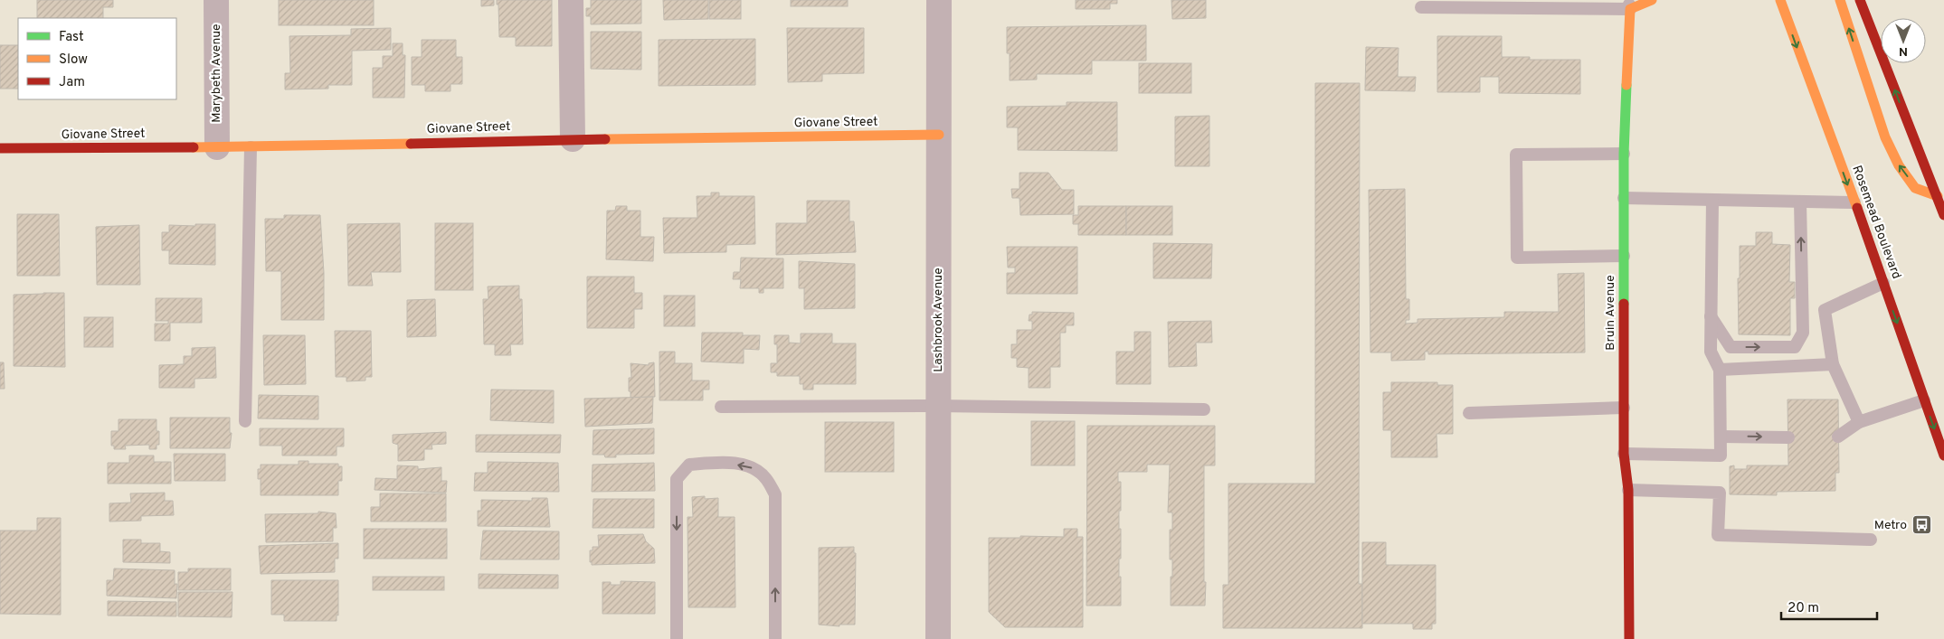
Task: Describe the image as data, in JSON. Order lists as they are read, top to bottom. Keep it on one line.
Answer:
{"streets":{"street":["Marybeth Avenue","Giovane Street","Rosemead Boulevard","Bruin Avenue","Lashbrook Avenue"]},"crossings":[["Marybeth Avenue","Giovane Street"],["Giovane Street","Lashbrook Avenue"]],"places":{"bus stop":["Metro"]},"legend":["Fast","Slow","Jam"],"scale_bar":"20 m","north":"bottom"}
